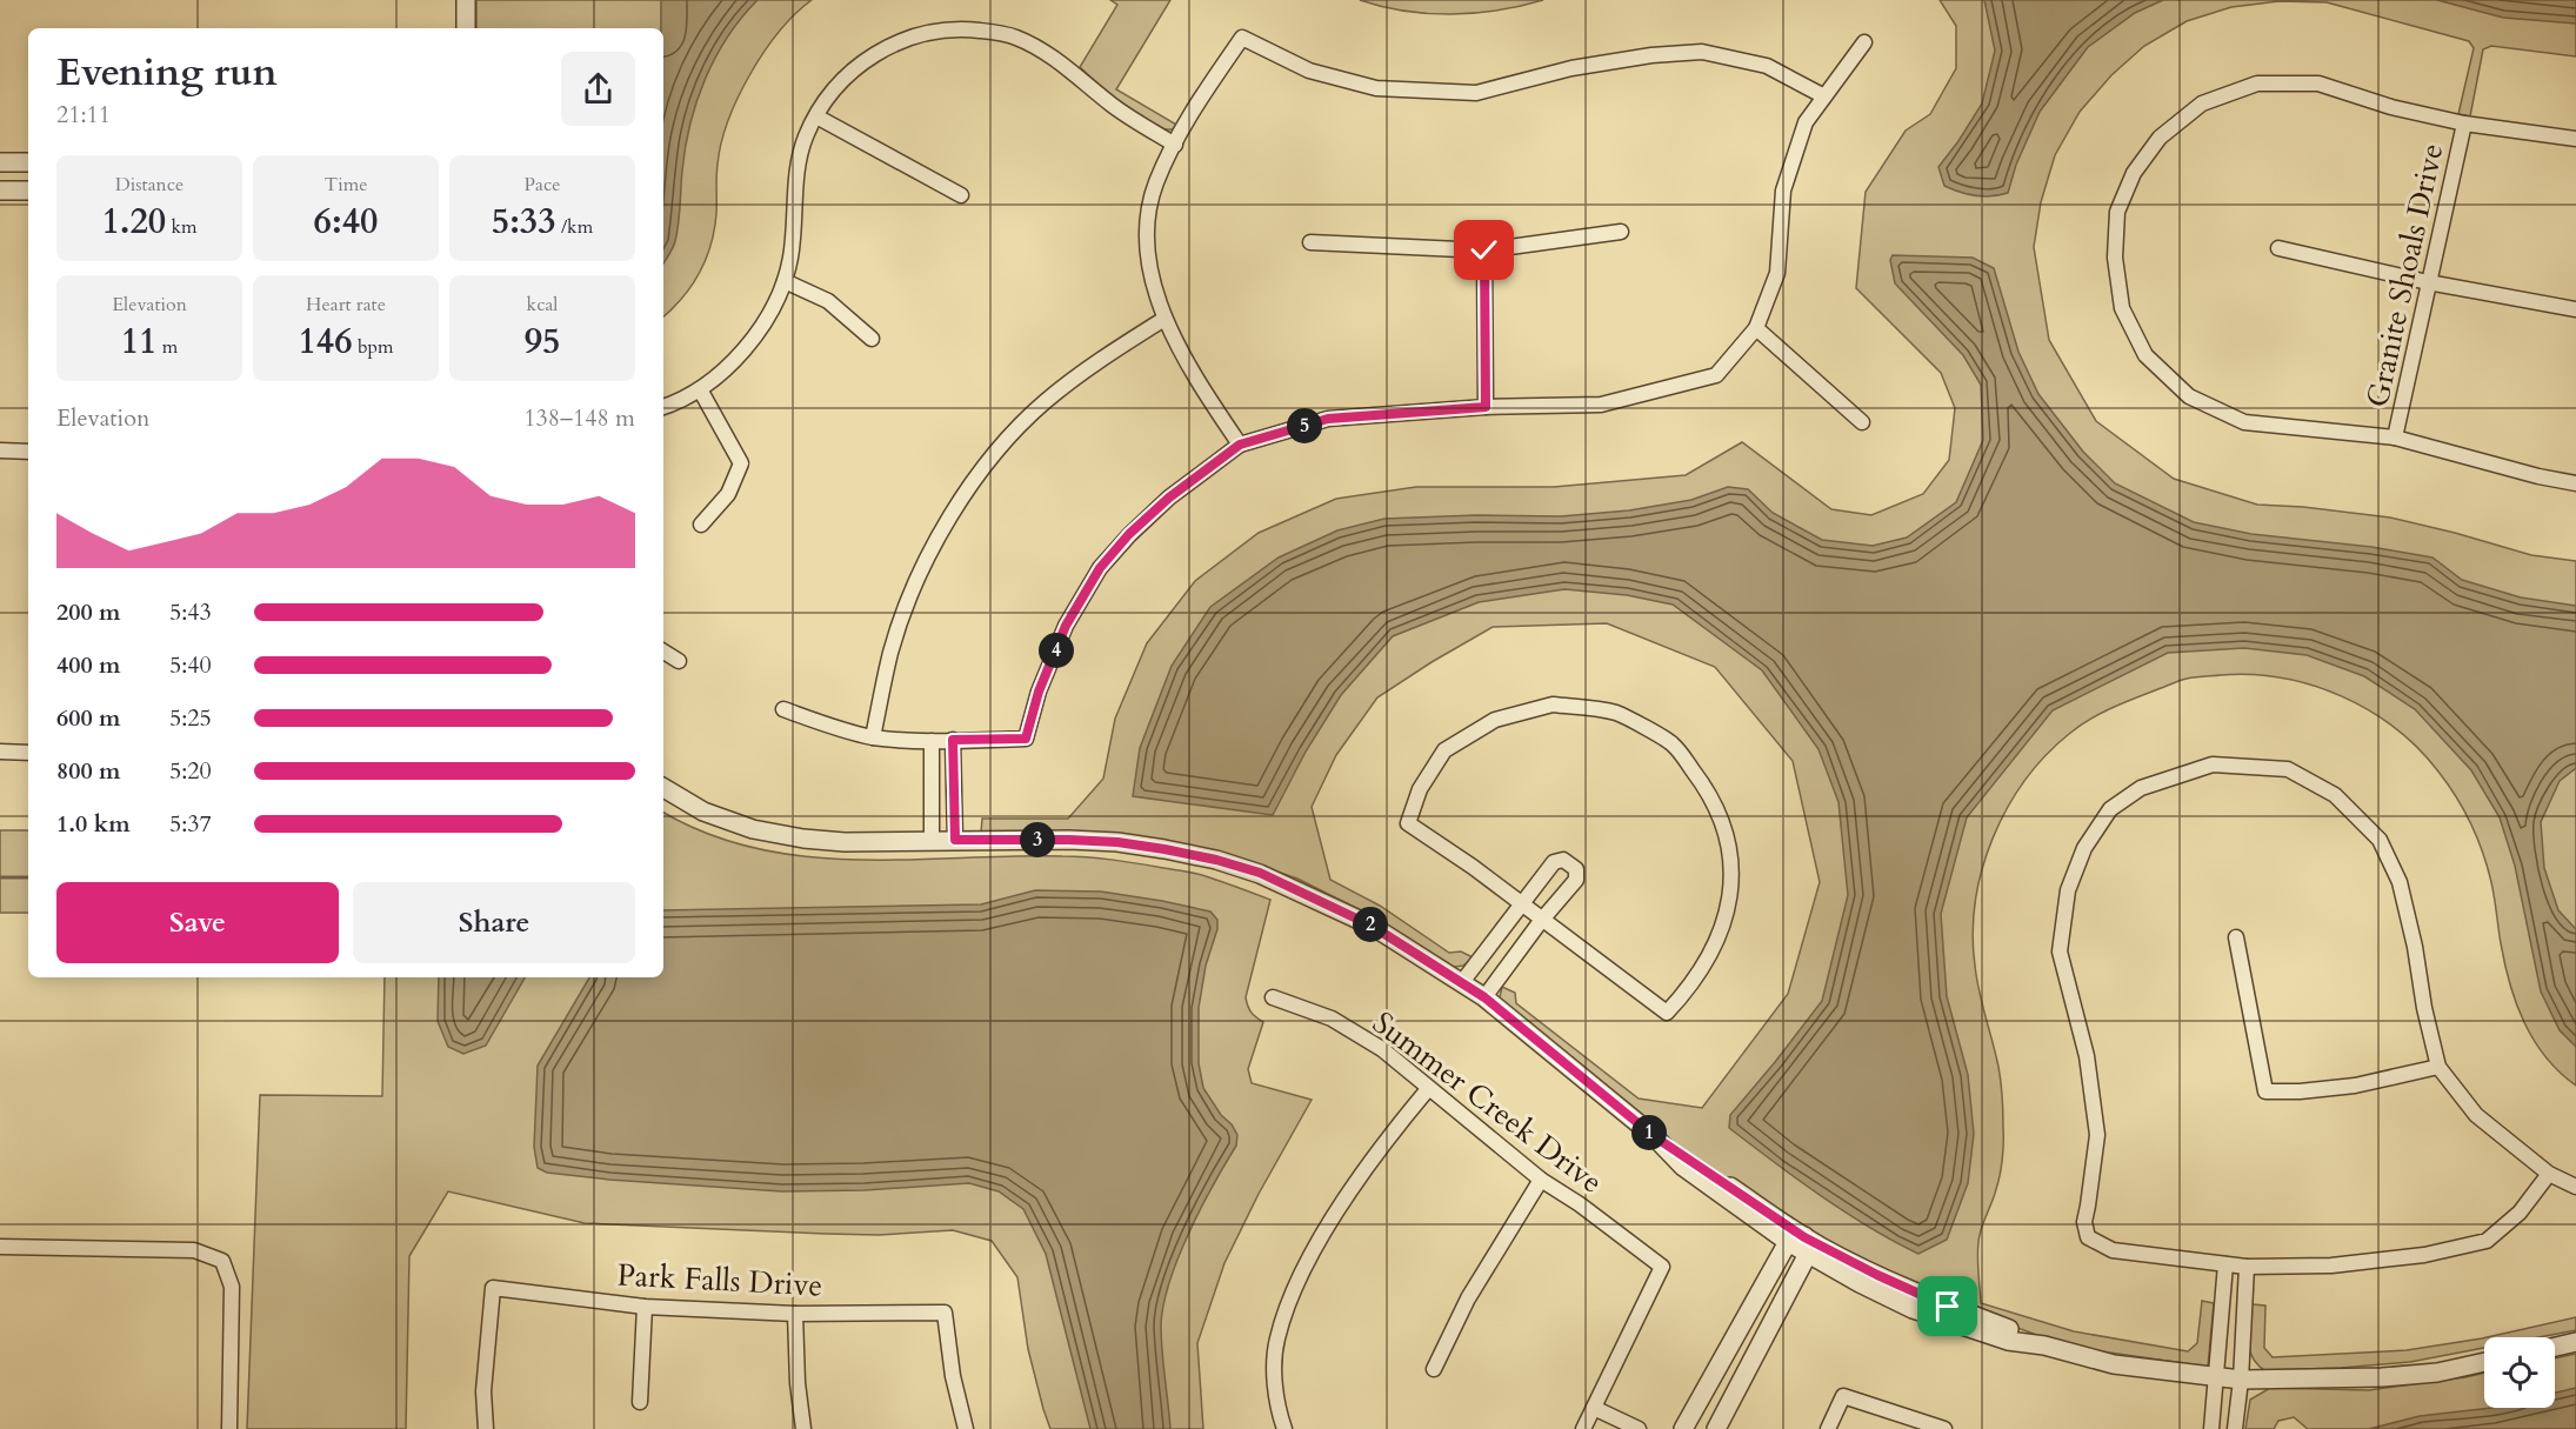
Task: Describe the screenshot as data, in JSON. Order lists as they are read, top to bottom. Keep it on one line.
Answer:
{"streets":{"street":["Granite Shoals Drive","Summer Creek Drive","Park Falls Drive"]},"page":{"heading":["Evening run","21:11"],"stats":[["Distance","1.20 km"],["Time","6:40"],["Pace","5:33 /km"],["Elevation","11 m"],["Heart rate","146 bpm"],["kcal","95"]],"chart":["Elevation","138–148 m"],"pins":["5","4","3","2","1"],"list":[{"name":"200 m","note":"5:43"},{"name":"400 m","note":"5:40"},{"name":"600 m","note":"5:25"},{"name":"800 m","note":"5:20"},{"name":"1.0 km","note":"5:37"}],"buttons":["Save","Share"]}}
